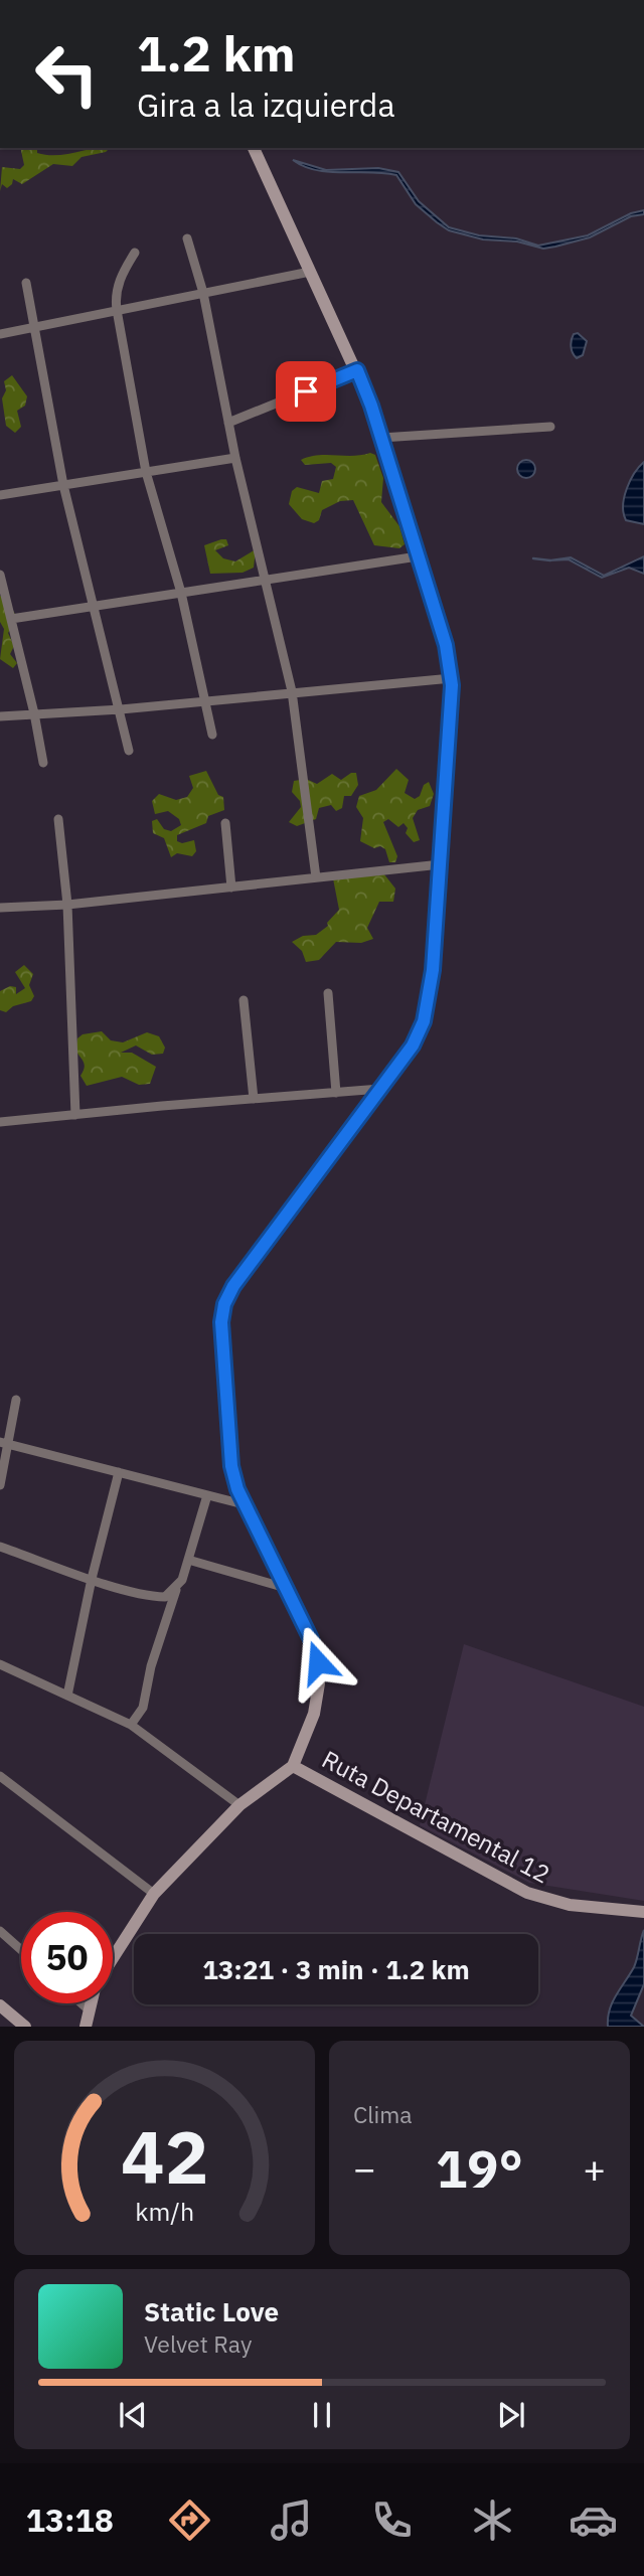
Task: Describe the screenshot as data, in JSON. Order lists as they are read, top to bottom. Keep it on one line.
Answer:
{"streets":{"main road":["Ruta Departamental 12"]},"page":{"turn":["1.2 km","Gira a la izquierda"],"limit":"50","trip":"13:21 · 3 min · 1.2 km","tile":"Clima","heat":["−","19°","+"],"song":["Static Love","Velvet Ray"],"tabs":"13:18","gauge":["42","km/h"]}}
